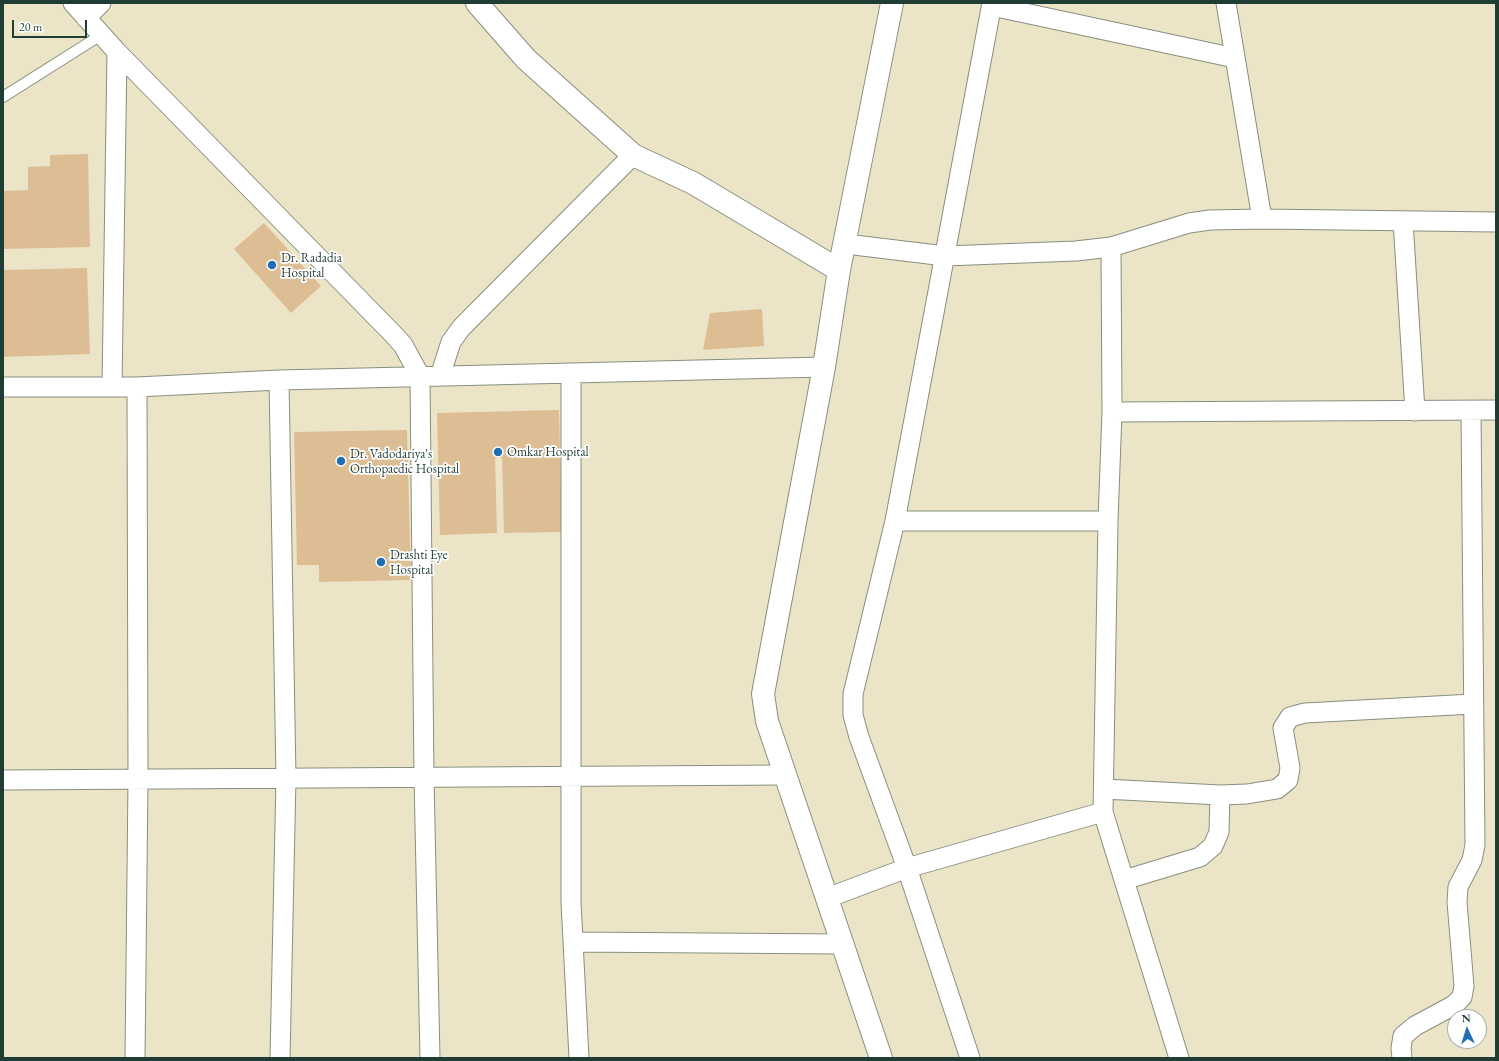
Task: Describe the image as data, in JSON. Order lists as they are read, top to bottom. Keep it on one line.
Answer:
{"places":["Dr. Radadia Hospital","Omkar Hospital","Dr. Vadodariya's Orthopaedic Hospital","Drashti Eye Hospital"],"scale_bar":"20 m","north":"top"}
